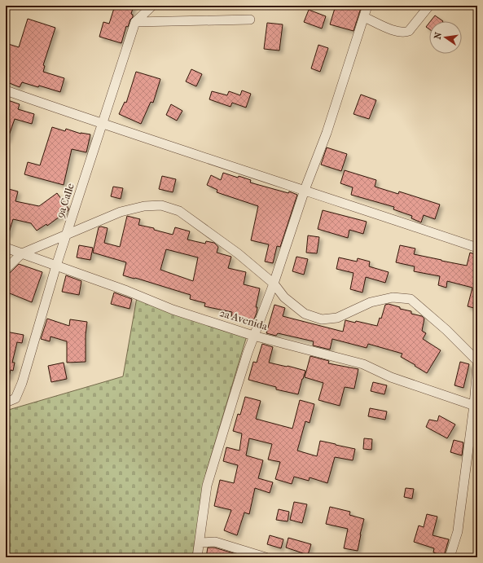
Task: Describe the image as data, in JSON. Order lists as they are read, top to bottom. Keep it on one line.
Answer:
{"streets":{"street":["9a Calle","2a Avenida"]},"crossings":[["9a Calle","2a Avenida"]],"north":"left"}
